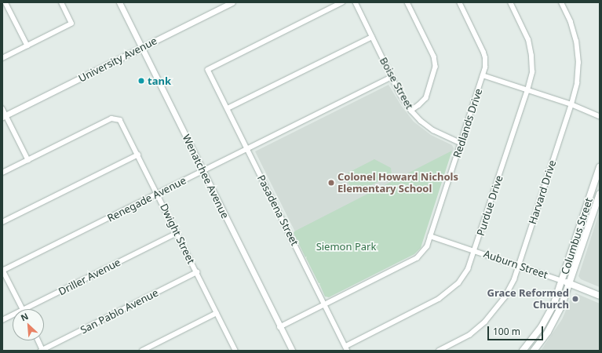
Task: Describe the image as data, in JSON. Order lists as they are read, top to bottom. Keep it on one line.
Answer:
{"streets":{"main road":["Columbus Street","Auburn Street"],"street":["University Avenue","Boise Street","Redlands Drive","Wenatchee Avenue","Harvard Drive","Renegade Avenue","Purdue Drive","Pasadena Street","Dwight Street","Driller Avenue","San Pablo Avenue"]},"crossings":[["University Avenue","Wenatchee Avenue"],["Boise Street","Redlands Drive"],["Boise Street","Renegade Avenue"],["Redlands Drive","Wenatchee Avenue"],["Redlands Drive","Pasadena Street"],["Redlands Drive","Auburn Street"],["Wenatchee Avenue","Renegade Avenue"],["Harvard Drive","Auburn Street"],["Renegade Avenue","Pasadena Street"],["Renegade Avenue","Dwight Street"],["Purdue Drive","Pasadena Street"],["Purdue Drive","Auburn Street"],["Dwight Street","Driller Avenue"],["Dwight Street","San Pablo Avenue"],["Columbus Street","Auburn Street"]],"parks":["Siemon Park"],"places":["tank","Colonel Howard Nichols Elementary School","Grace Reformed Church"],"scale_bar":"100 m","north":"top left"}
